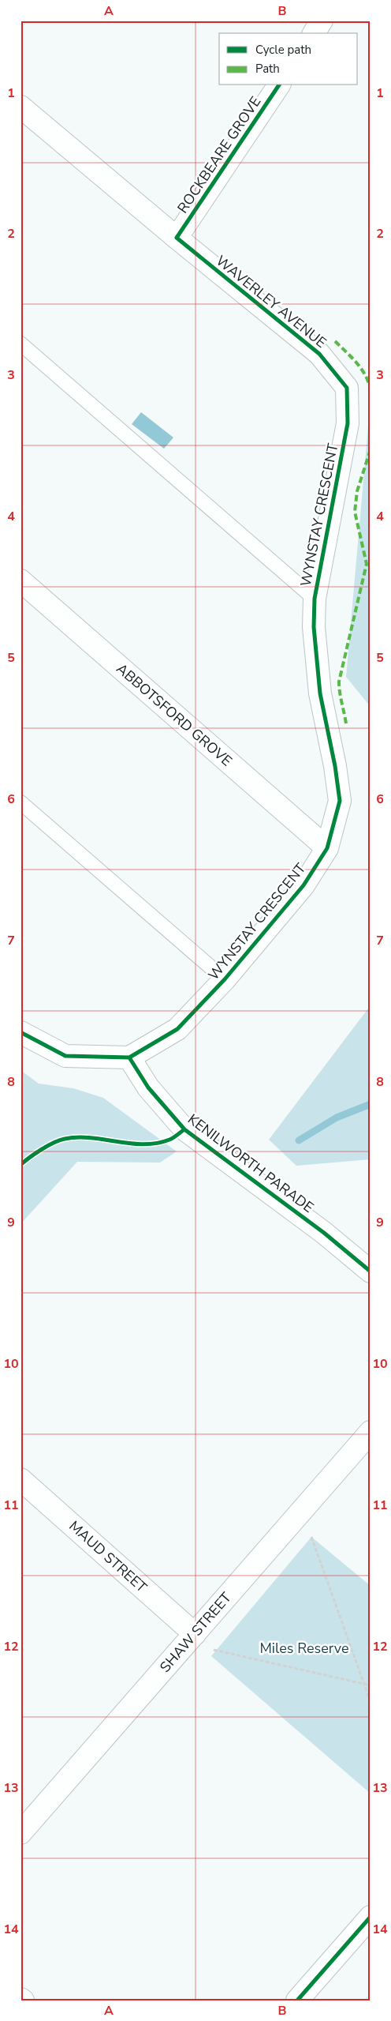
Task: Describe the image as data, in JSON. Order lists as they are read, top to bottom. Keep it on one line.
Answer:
{"streets":{"street":["ROCKBEARE GROVE","WAVERLEY AVENUE","WYNSTAY CRESCENT","ABBOTSFORD GROVE","KENILWORTH PARADE","MAUD STREET","SHAW STREET"]},"crossings":[["ROCKBEARE GROVE","WAVERLEY AVENUE"],["WAVERLEY AVENUE","WYNSTAY CRESCENT"],["WYNSTAY CRESCENT","ABBOTSFORD GROVE"],["WYNSTAY CRESCENT","KENILWORTH PARADE"],["MAUD STREET","SHAW STREET"]],"parks":["Miles Reserve"],"legend":["Cycle path","Path"],"grid":{"columns":["A","B"],"rows":["1","2","3","4","5","6","7","8","9","10","11","12","13","14"]}}
